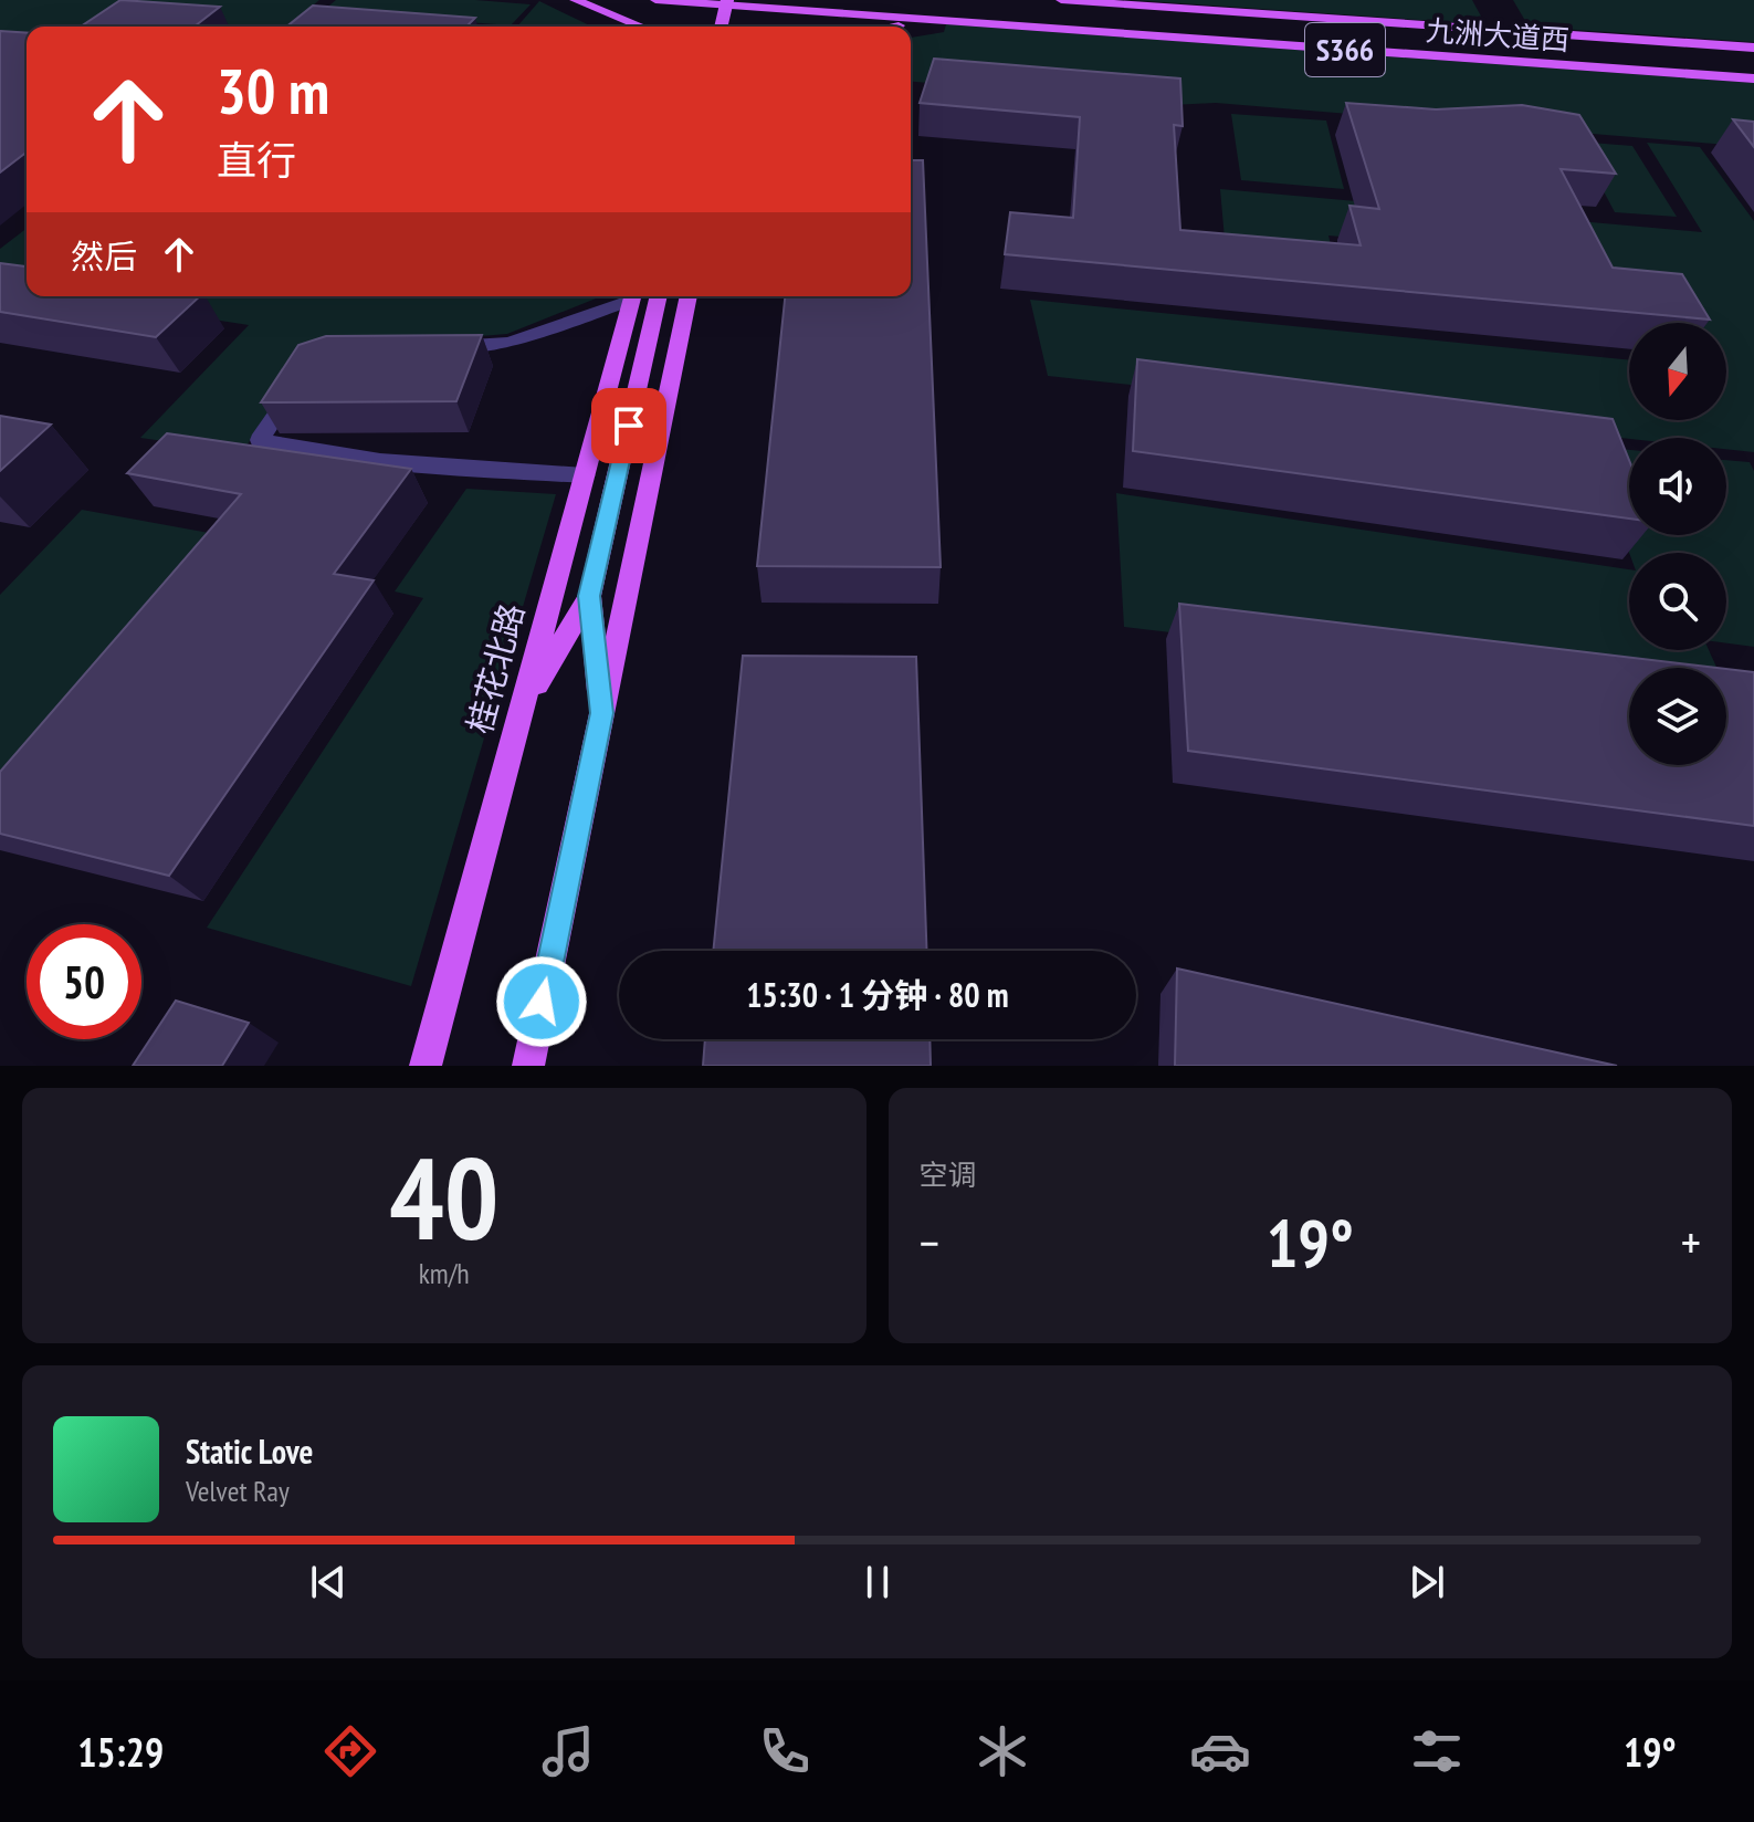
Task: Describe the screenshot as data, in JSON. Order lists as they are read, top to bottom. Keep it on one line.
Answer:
{"streets":{"main road":["九洲大道西","S366","桂花北路"]},"north":"bottom","page":{"turn":["30 m","直行"],"then":"然后","limit":"50","trip":"15:30 · 1 分钟 · 80 m","tile":[["40","km/h"],"空调"],"heat":["−","19°","+"],"song":["Static Love","Velvet Ray"],"tabs":["15:29","19°"]}}
